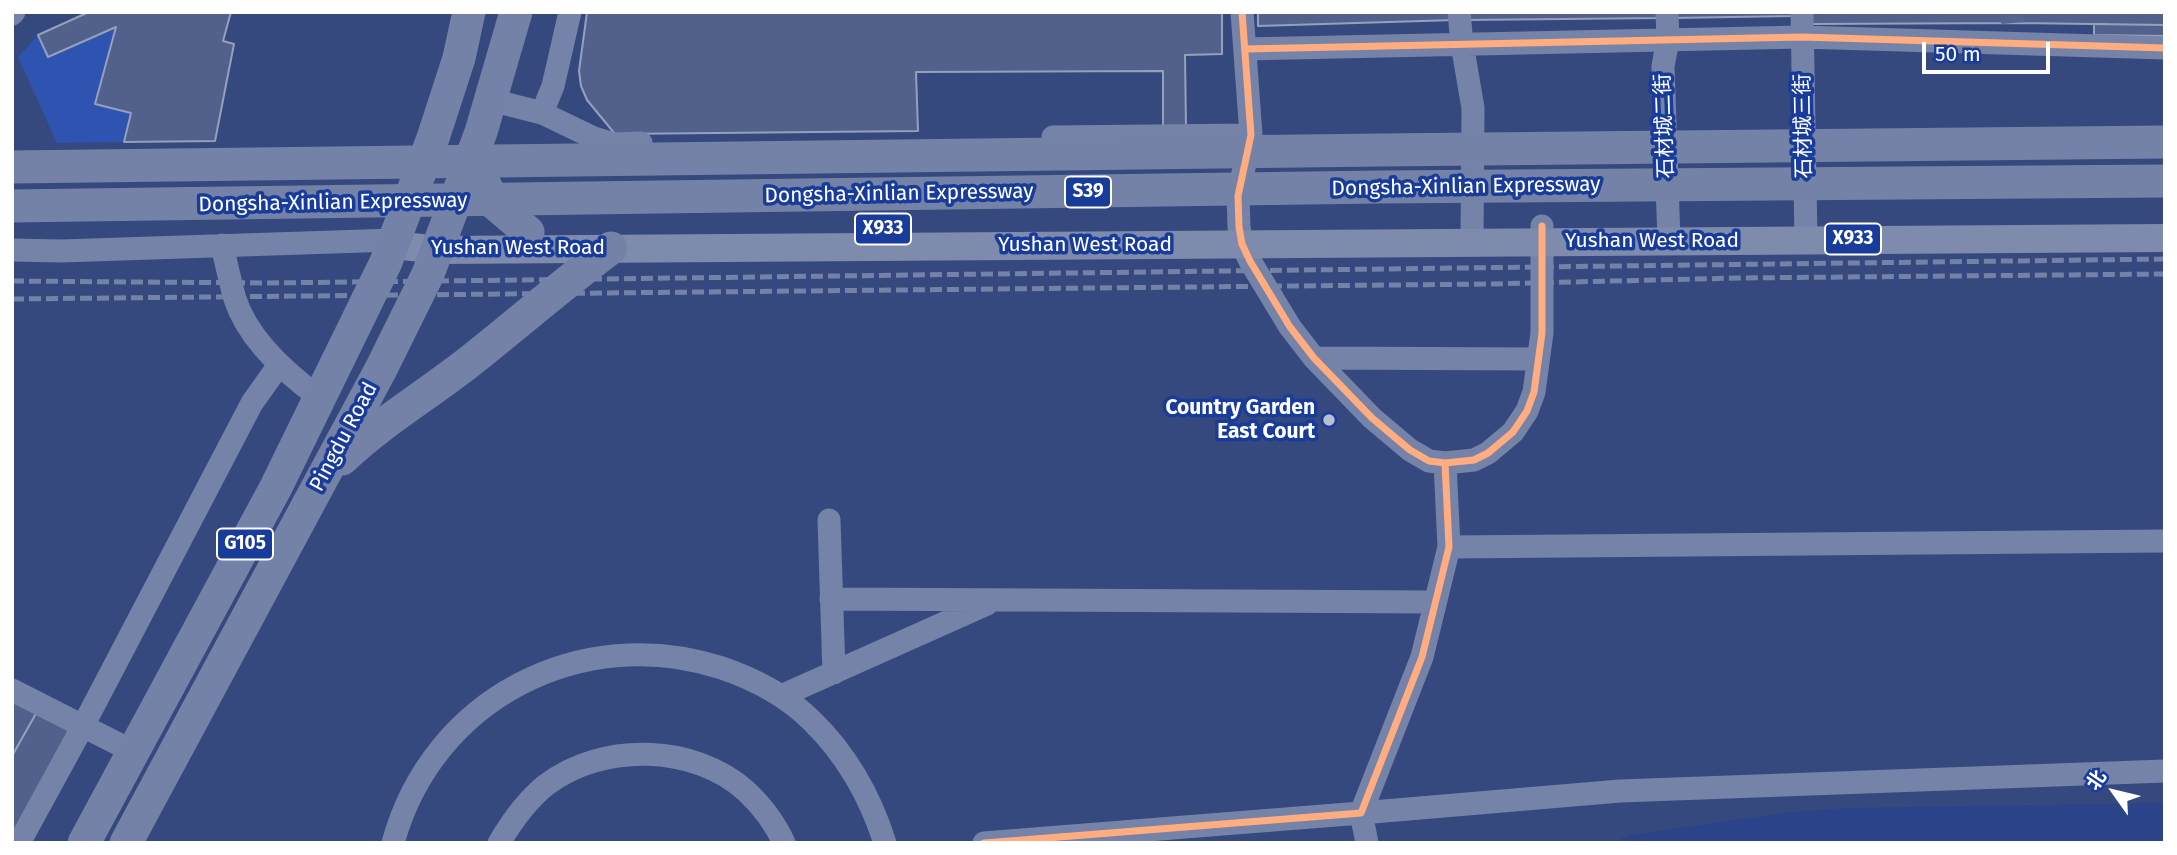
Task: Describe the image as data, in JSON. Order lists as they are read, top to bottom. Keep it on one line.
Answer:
{"streets":{"highway":["Dongsha-Xinlian Expressway","S39","Pingdu Road","G105"],"main road":["X933","Yushan West Road"],"street":["石材城二街","石材城三街"]},"crossings":[["石材城二街","Yushan West Road"],["石材城三街","Yushan West Road"],["Yushan West Road","Pingdu Road"]],"places":["Country Garden East Court"],"scale_bar":"50 m","north":"top left"}
